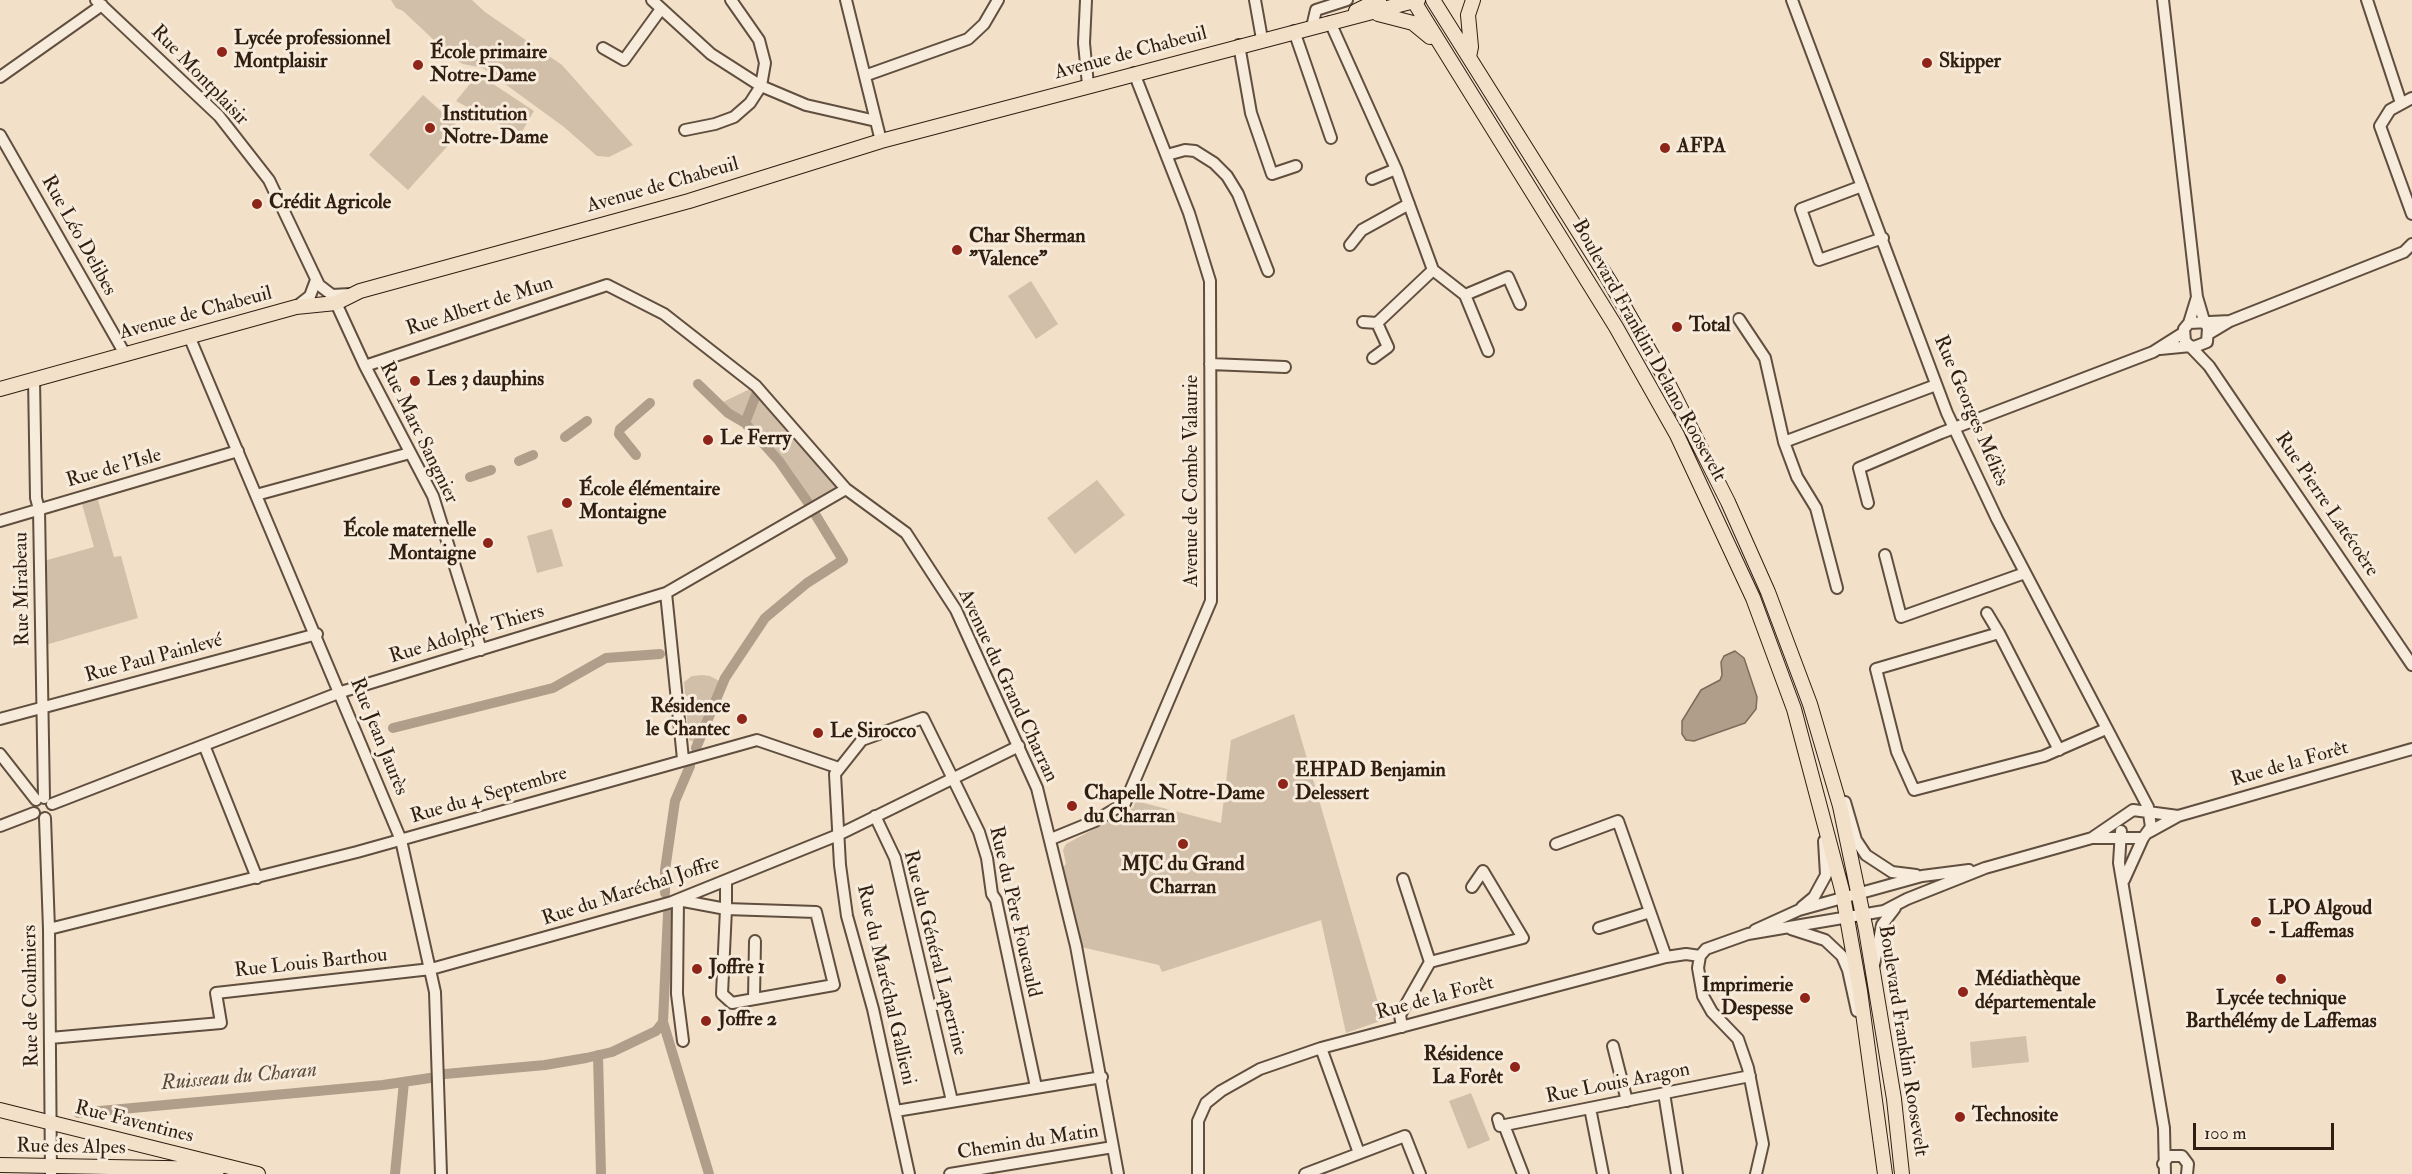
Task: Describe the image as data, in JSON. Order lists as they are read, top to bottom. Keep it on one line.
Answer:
{"streets":{"main road":["Avenue de Chabeuil","Boulevard Franklin Delano Roosevelt","Boulevard Franklin Roosevelt","Rue Faventines","Rue des Alpes"],"street":["Rue Montplaisir","Rue Léo Delibes","Rue Albert de Mun","Rue Georges Méliès","Rue Marc Sangnier","Rue de l'Isle","Avenue de Combe Valaurie","Rue Pierre Latécoère","Rue Mirabeau","Rue Adolphe Thiers","Rue Paul Painlevé","Avenue du Grand Charran","Rue Jean Jaurès","Rue de la Forêt","Rue du 4 Septembre","Rue du Maréchal Joffre","Rue du Père Foucauld","Rue du Général Laperrine","Rue Louis Barthou","Rue du Maréchal Gallieni","Rue de Coulmiers","Rue Louis Aragon","Chemin du Matin"]},"crossings":[["Avenue de Chabeuil","Rue Léo Delibes"],["Avenue de Chabeuil","Boulevard Franklin Delano Roosevelt"],["Avenue de Chabeuil","Rue Marc Sangnier"],["Avenue de Chabeuil","Avenue de Combe Valaurie"],["Avenue de Chabeuil","Rue Mirabeau"],["Avenue de Chabeuil","Rue Jean Jaurès"],["Rue Albert de Mun","Rue Marc Sangnier"],["Rue Albert de Mun","Avenue du Grand Charran"],["Boulevard Franklin Delano Roosevelt","Boulevard Franklin Roosevelt"],["Rue Georges Méliès","Rue de la Forêt"],["Rue Marc Sangnier","Rue Adolphe Thiers"],["Rue de l'Isle","Rue Mirabeau"],["Rue de l'Isle","Rue Jean Jaurès"],["Avenue de Combe Valaurie","Avenue du Grand Charran"],["Rue Mirabeau","Rue Adolphe Thiers"],["Rue Mirabeau","Rue Paul Painlevé"],["Rue Adolphe Thiers","Avenue du Grand Charran"],["Rue Adolphe Thiers","Rue Jean Jaurès"],["Rue Paul Painlevé","Rue Jean Jaurès"],["Avenue du Grand Charran","Rue du Maréchal Joffre"],["Avenue du Grand Charran","Chemin du Matin"],["Rue Jean Jaurès","Rue du 4 Septembre"],["Rue Jean Jaurès","Rue du Maréchal Joffre"],["Rue Jean Jaurès","Rue Louis Barthou"],["Rue du 4 Septembre","Rue du Père Foucauld"],["Rue du 4 Septembre","Rue du Maréchal Gallieni"],["Rue du 4 Septembre","Rue de Coulmiers"],["Rue du Maréchal Joffre","Rue du Père Foucauld"],["Rue du Maréchal Joffre","Rue du Général Laperrine"],["Rue du Maréchal Joffre","Rue Louis Barthou"],["Rue du Maréchal Joffre","Rue du Maréchal Gallieni"],["Rue du Père Foucauld","Rue du Maréchal Gallieni"],["Rue Louis Barthou","Rue de Coulmiers"],["Rue de Coulmiers","Rue Faventines"],["Rue de Coulmiers","Rue des Alpes"],["Rue Faventines","Rue des Alpes"]],"water":["Ruisseau du Charan"],"places":["Lycée professionnel Montplaisir","Skipper","École primaire Notre-Dame","Institution Notre-Dame","AFPA","Crédit Agricole","Char Sherman \"Valence\"","Total","Les 3 dauphins","Le Ferry","École élémentaire Montaigne","École maternelle Montaigne","Résidence le Chantec","Le Sirocco","EHPAD Benjamin Delessert","Chapelle Notre-Dame du Charran","MJC du Grand Charran","LPO Algoud - Laffemas","Joffre 1","Lycée technique Barthélémy de Laffemas","Médiathèque départementale","Imprimerie Despesse","Joffre 2","Résidence La Forêt","Technosite"],"scale_bar":"100 m"}
